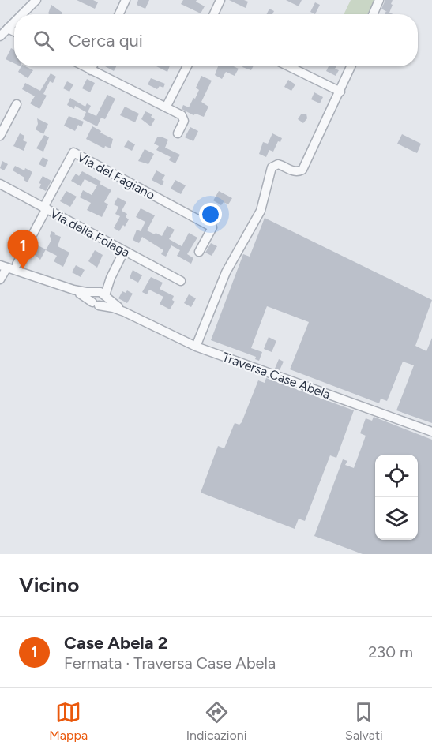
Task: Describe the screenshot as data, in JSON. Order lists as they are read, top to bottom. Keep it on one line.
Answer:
{"streets":{"street":["Via del Fagiano","Via della Folaga","Traversa Case Abela"]},"crossings":[["Via del Fagiano","Via della Folaga"]],"page":{"search":"Cerca qui","pins":"1","heading":"Vicino","list":[{"mark":"1","name":"Case Abela 2","note":"Fermata · Traversa Case Abela","value":"230 m"}],"nav":["Mappa","Indicazioni","Salvati"]}}
